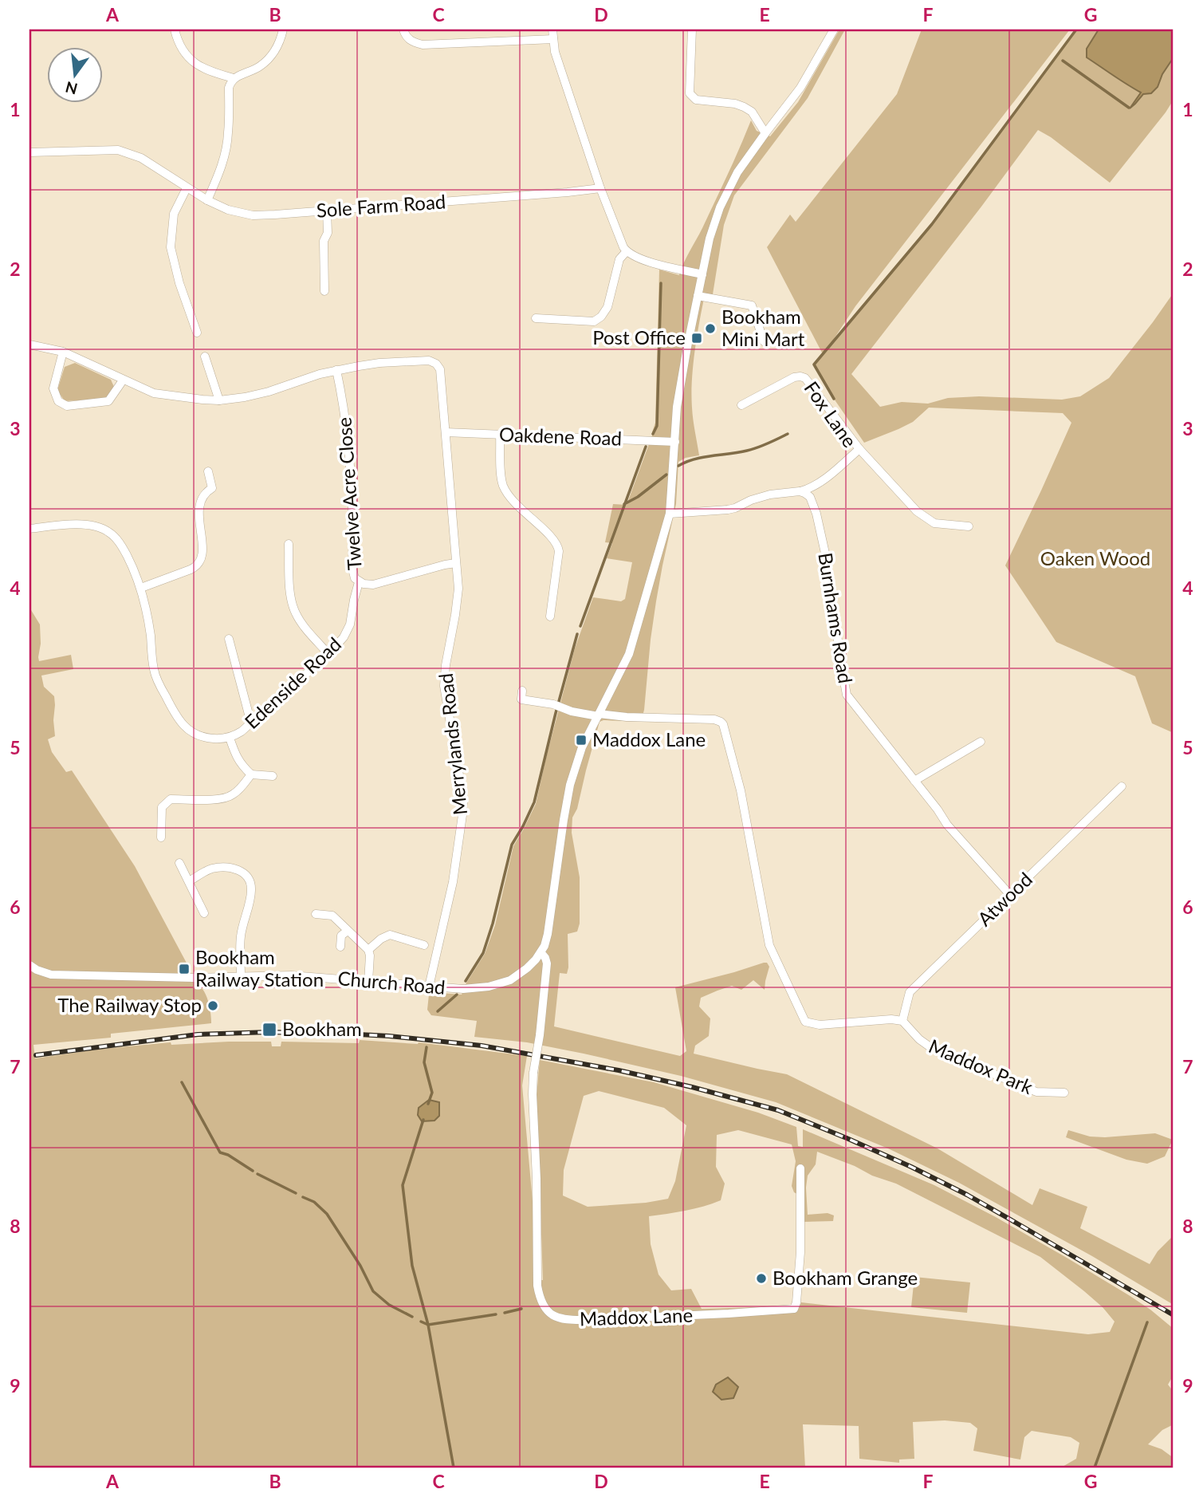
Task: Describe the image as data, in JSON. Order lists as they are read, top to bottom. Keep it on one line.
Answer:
{"streets":{"street":["Sole Farm Road","Fox Lane","Oakdene Road","Twelve Acre Close","Burnhams Road","Edenside Road","Merrylands Road","Atwood","Church Road","Maddox Park","Maddox Lane"]},"crossings":[["Fox Lane","Burnhams Road"],["Oakdene Road","Merrylands Road"],["Twelve Acre Close","Edenside Road"],["Twelve Acre Close","Merrylands Road"],["Burnhams Road","Atwood"],["Merrylands Road","Church Road"],["Atwood","Maddox Park"],["Church Road","Maddox Lane"]],"parks":["Oaken Wood"],"places":{"other":["Bookham Mini Mart","The Railway Stop","Bookham Grange"],"transit":["Post Office","Maddox Lane","Bookham Railway Station","Bookham"]},"north":"bottom","grid":{"columns":["A","B","C","D","E","F","G"],"rows":["1","2","3","4","5","6","7","8","9"]}}
